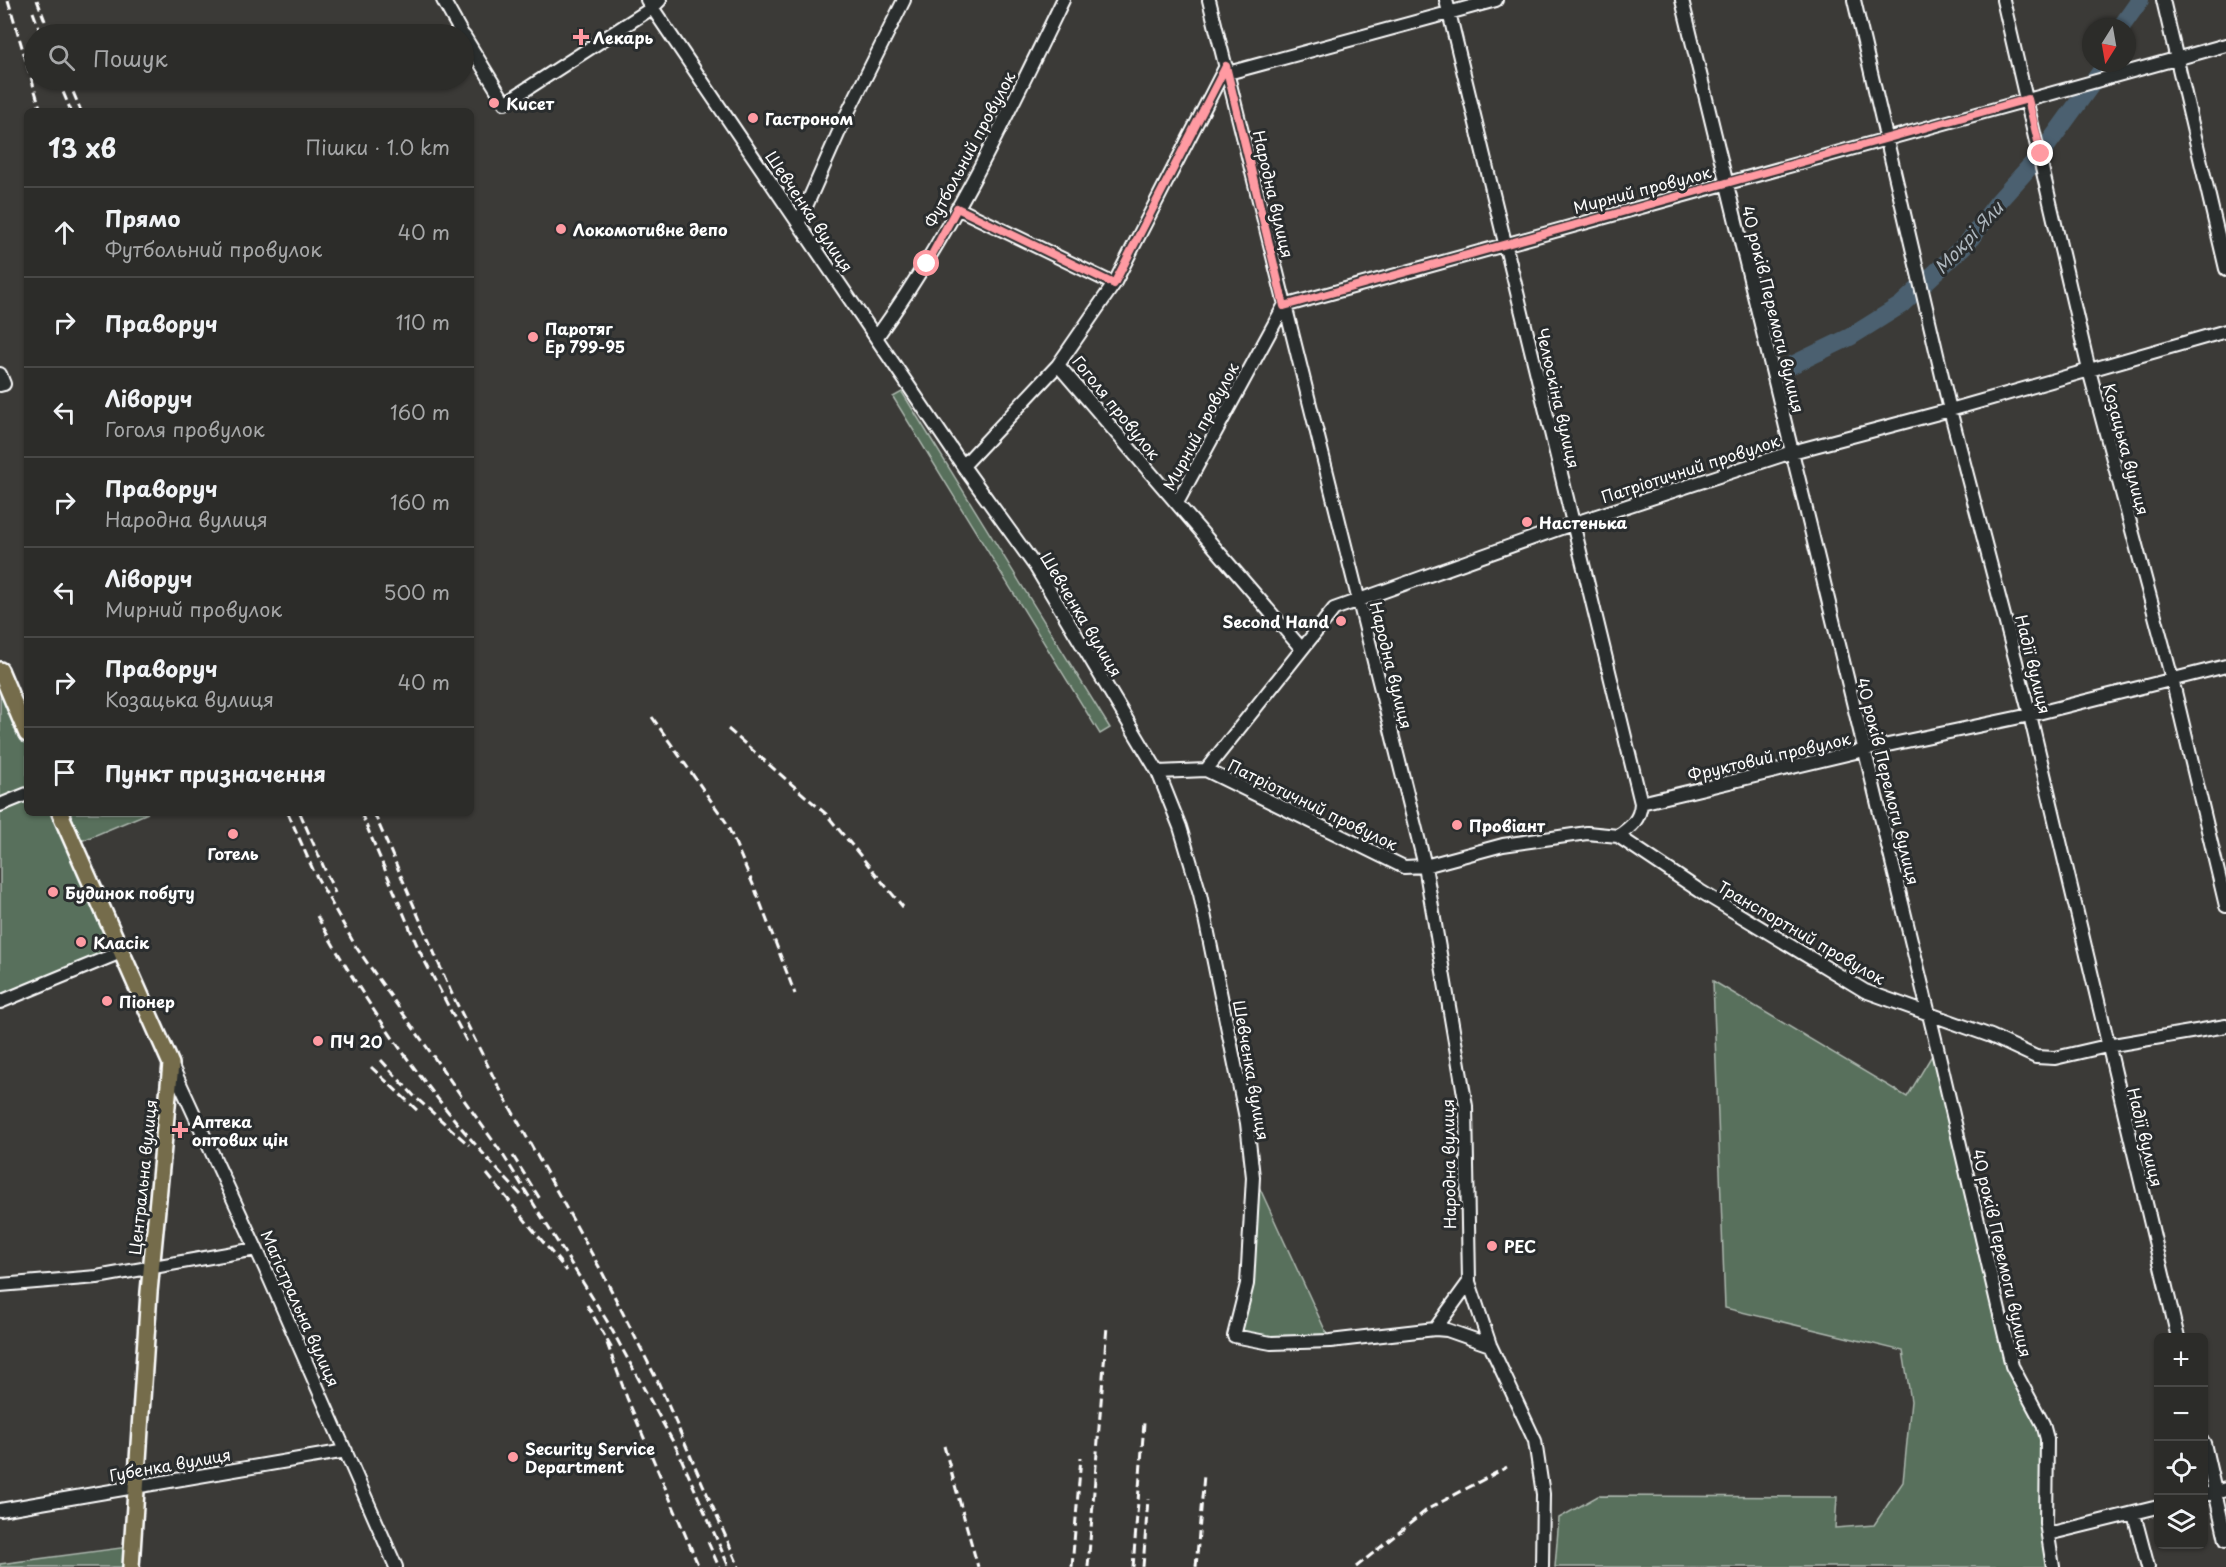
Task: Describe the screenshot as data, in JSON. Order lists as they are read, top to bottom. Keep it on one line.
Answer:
{"streets":{"main road":["Центральна вулиця"],"street":["Футбольний провулок","Мирний провулок","Народна вулиця","Шевченка вулиця","40 років Перемоги вулиця","Челюскіна вулиця","Гоголя провулок","Козацька вулиця","Патріотичний провулок","Надії вулиця","Фруктовий провулок","Транспортний провулок","Магістральна вулиця","Губенка вулиця"]},"crossings":[["Футбольний провулок","Шевченка вулиця"],["Мирний провулок","Народна вулиця"],["Мирний провулок","40 років Перемоги вулиця"],["Мирний провулок","Челюскіна вулиця"],["Мирний провулок","Гоголя провулок"],["Мирний провулок","Козацька вулиця"],["Мирний провулок","Надії вулиця"],["Народна вулиця","Гоголя провулок"],["Народна вулиця","Патріотичний провулок"],["Шевченка вулиця","Патріотичний провулок"],["40 років Перемоги вулиця","Патріотичний провулок"],["40 років Перемоги вулиця","Фруктовий провулок"],["40 років Перемоги вулиця","Транспортний провулок"],["Челюскіна вулиця","Патріотичний провулок"],["Челюскіна вулиця","Фруктовий провулок"],["Гоголя провулок","Патріотичний провулок"],["Козацька вулиця","Патріотичний провулок"],["Козацька вулиця","Фруктовий провулок"],["Патріотичний провулок","Надії вулиця"],["Патріотичний провулок","Транспортний провулок"],["Надії вулиця","Фруктовий провулок"],["Надії вулиця","Транспортний провулок"],["Центральна вулиця","Магістральна вулиця"],["Центральна вулиця","Губенка вулиця"],["Магістральна вулиця","Губенка вулиця"]],"water":["Мокрі Яли"],"places":{"health":["Лекарь","Аптека оптових цін"],"other":["Кисет","Гастроном","Локомотивне депо","Паротяг Ер 799-95","Настенька","Second Hand","Провіант","Готель","Будинок побуту","Класік","Піонер","ПЧ 20","РЕС","Security Service Department"]},"north":"bottom","page":{"search":"Пошук","heading":["13 хв","Пішки · 1.0 km"],"list":[["Прямо","Футбольний провулок","40 m"],["Праворуч","110 m"],["Ліворуч","Гоголя провулок","160 m"],["Праворуч","Народна вулиця","160 m"],["Ліворуч","Мирний провулок","500 m"],["Праворуч","Козацька вулиця","40 m"],"Пункт призначення"],"map_buttons":["+","−"]}}
